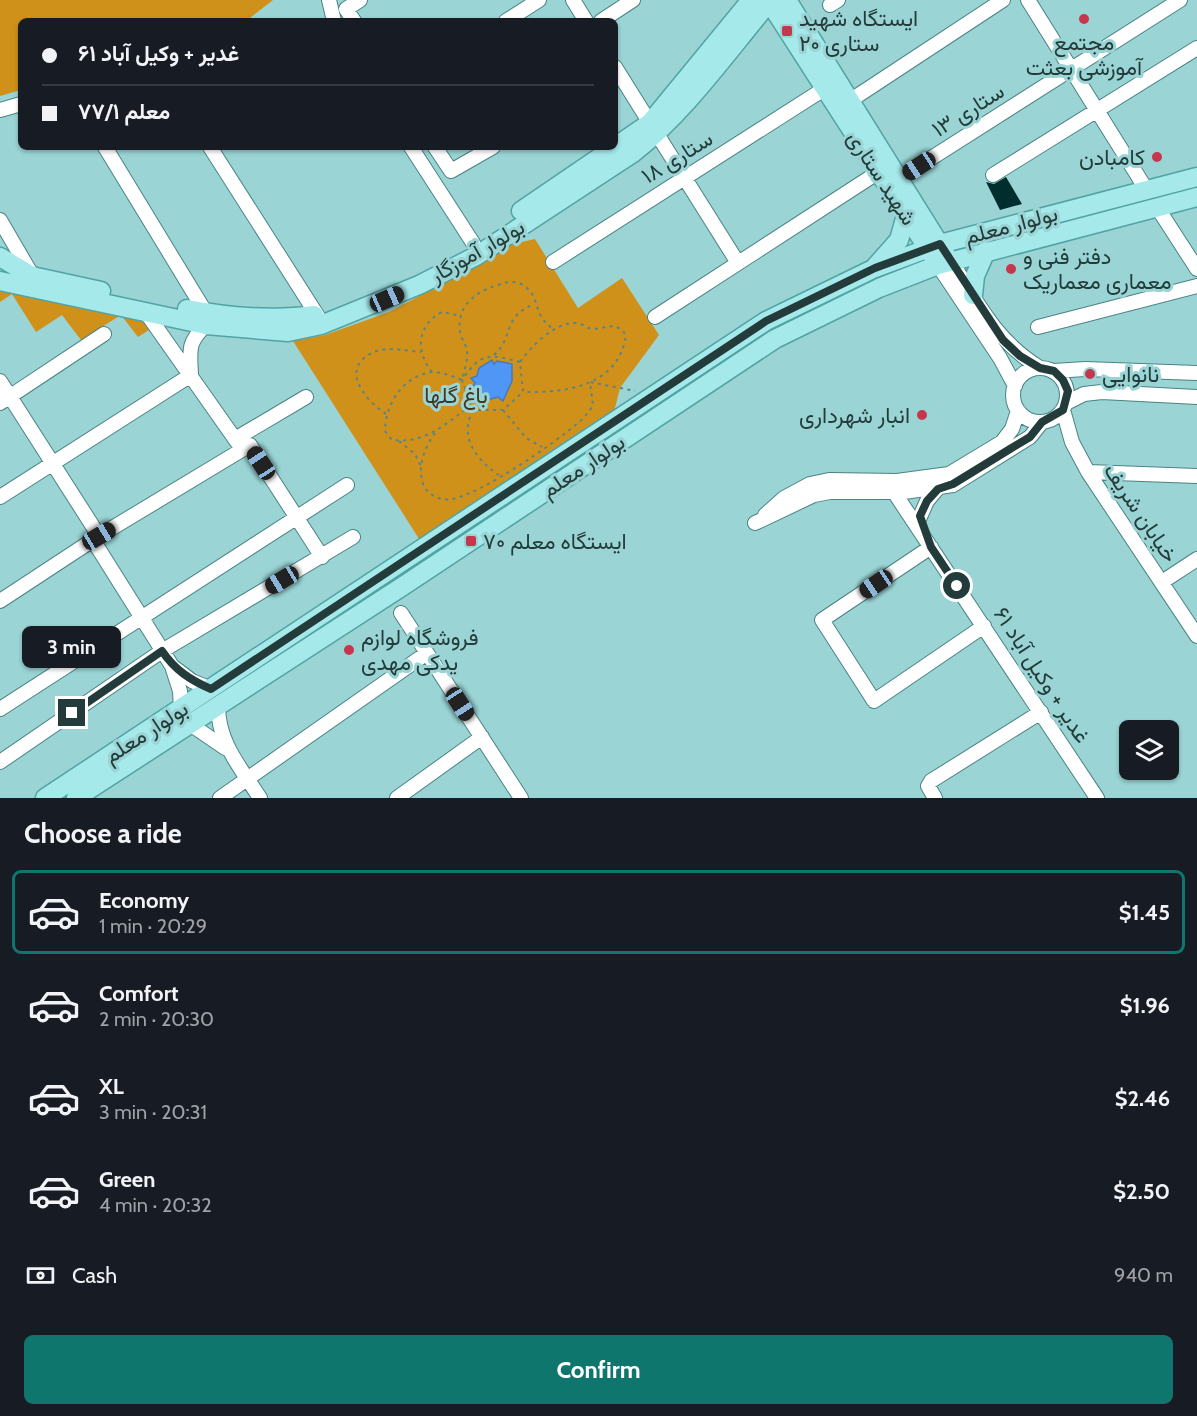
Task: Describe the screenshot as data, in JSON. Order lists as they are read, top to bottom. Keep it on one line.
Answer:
{"streets":{"main road":["شهید ستاری","بولوار معلم","بولوار آموزگار"],"street":["ستاری ۱۳","ستاری ۱۸","خیابان شریف","غدیر + وکیل آباد ۶۱"]},"crossings":[["ستاری ۱۳","شهید ستاری"],["ستاری ۱۸","شهید ستاری"],["شهید ستاری","بولوار معلم"],["شهید ستاری","بولوار آموزگار"],["شهید ستاری","خیابان شریف"]],"parks":["باغ گلها"],"places":{"other":["مجتمع آموزشی بعثت","کامبادن","دفتر فنی و معماری معماریک","نانوایی","انبار شهرداری","فروشگاه لوازم یدکی مهدی"],"transit":["ایستگاه شهید ستاری ۲۰","ایستگاه معلم ۷۰"]},"page":{"banner":["غدیر + وکیل آباد ۶۱","معلم ۷۷/۱"],"bubble":"3 min","heading":"Choose a ride","list":[{"name":"Economy","note":"1 min · 20:29","value":"$1.45"},{"name":"Comfort","note":"2 min · 20:30","value":"$1.96"},{"name":"XL","note":"3 min · 20:31","value":"$2.46"},{"name":"Green","note":"4 min · 20:32","value":"$2.50"}],"pay":["Cash","940 m"],"buttons":"Confirm"}}
